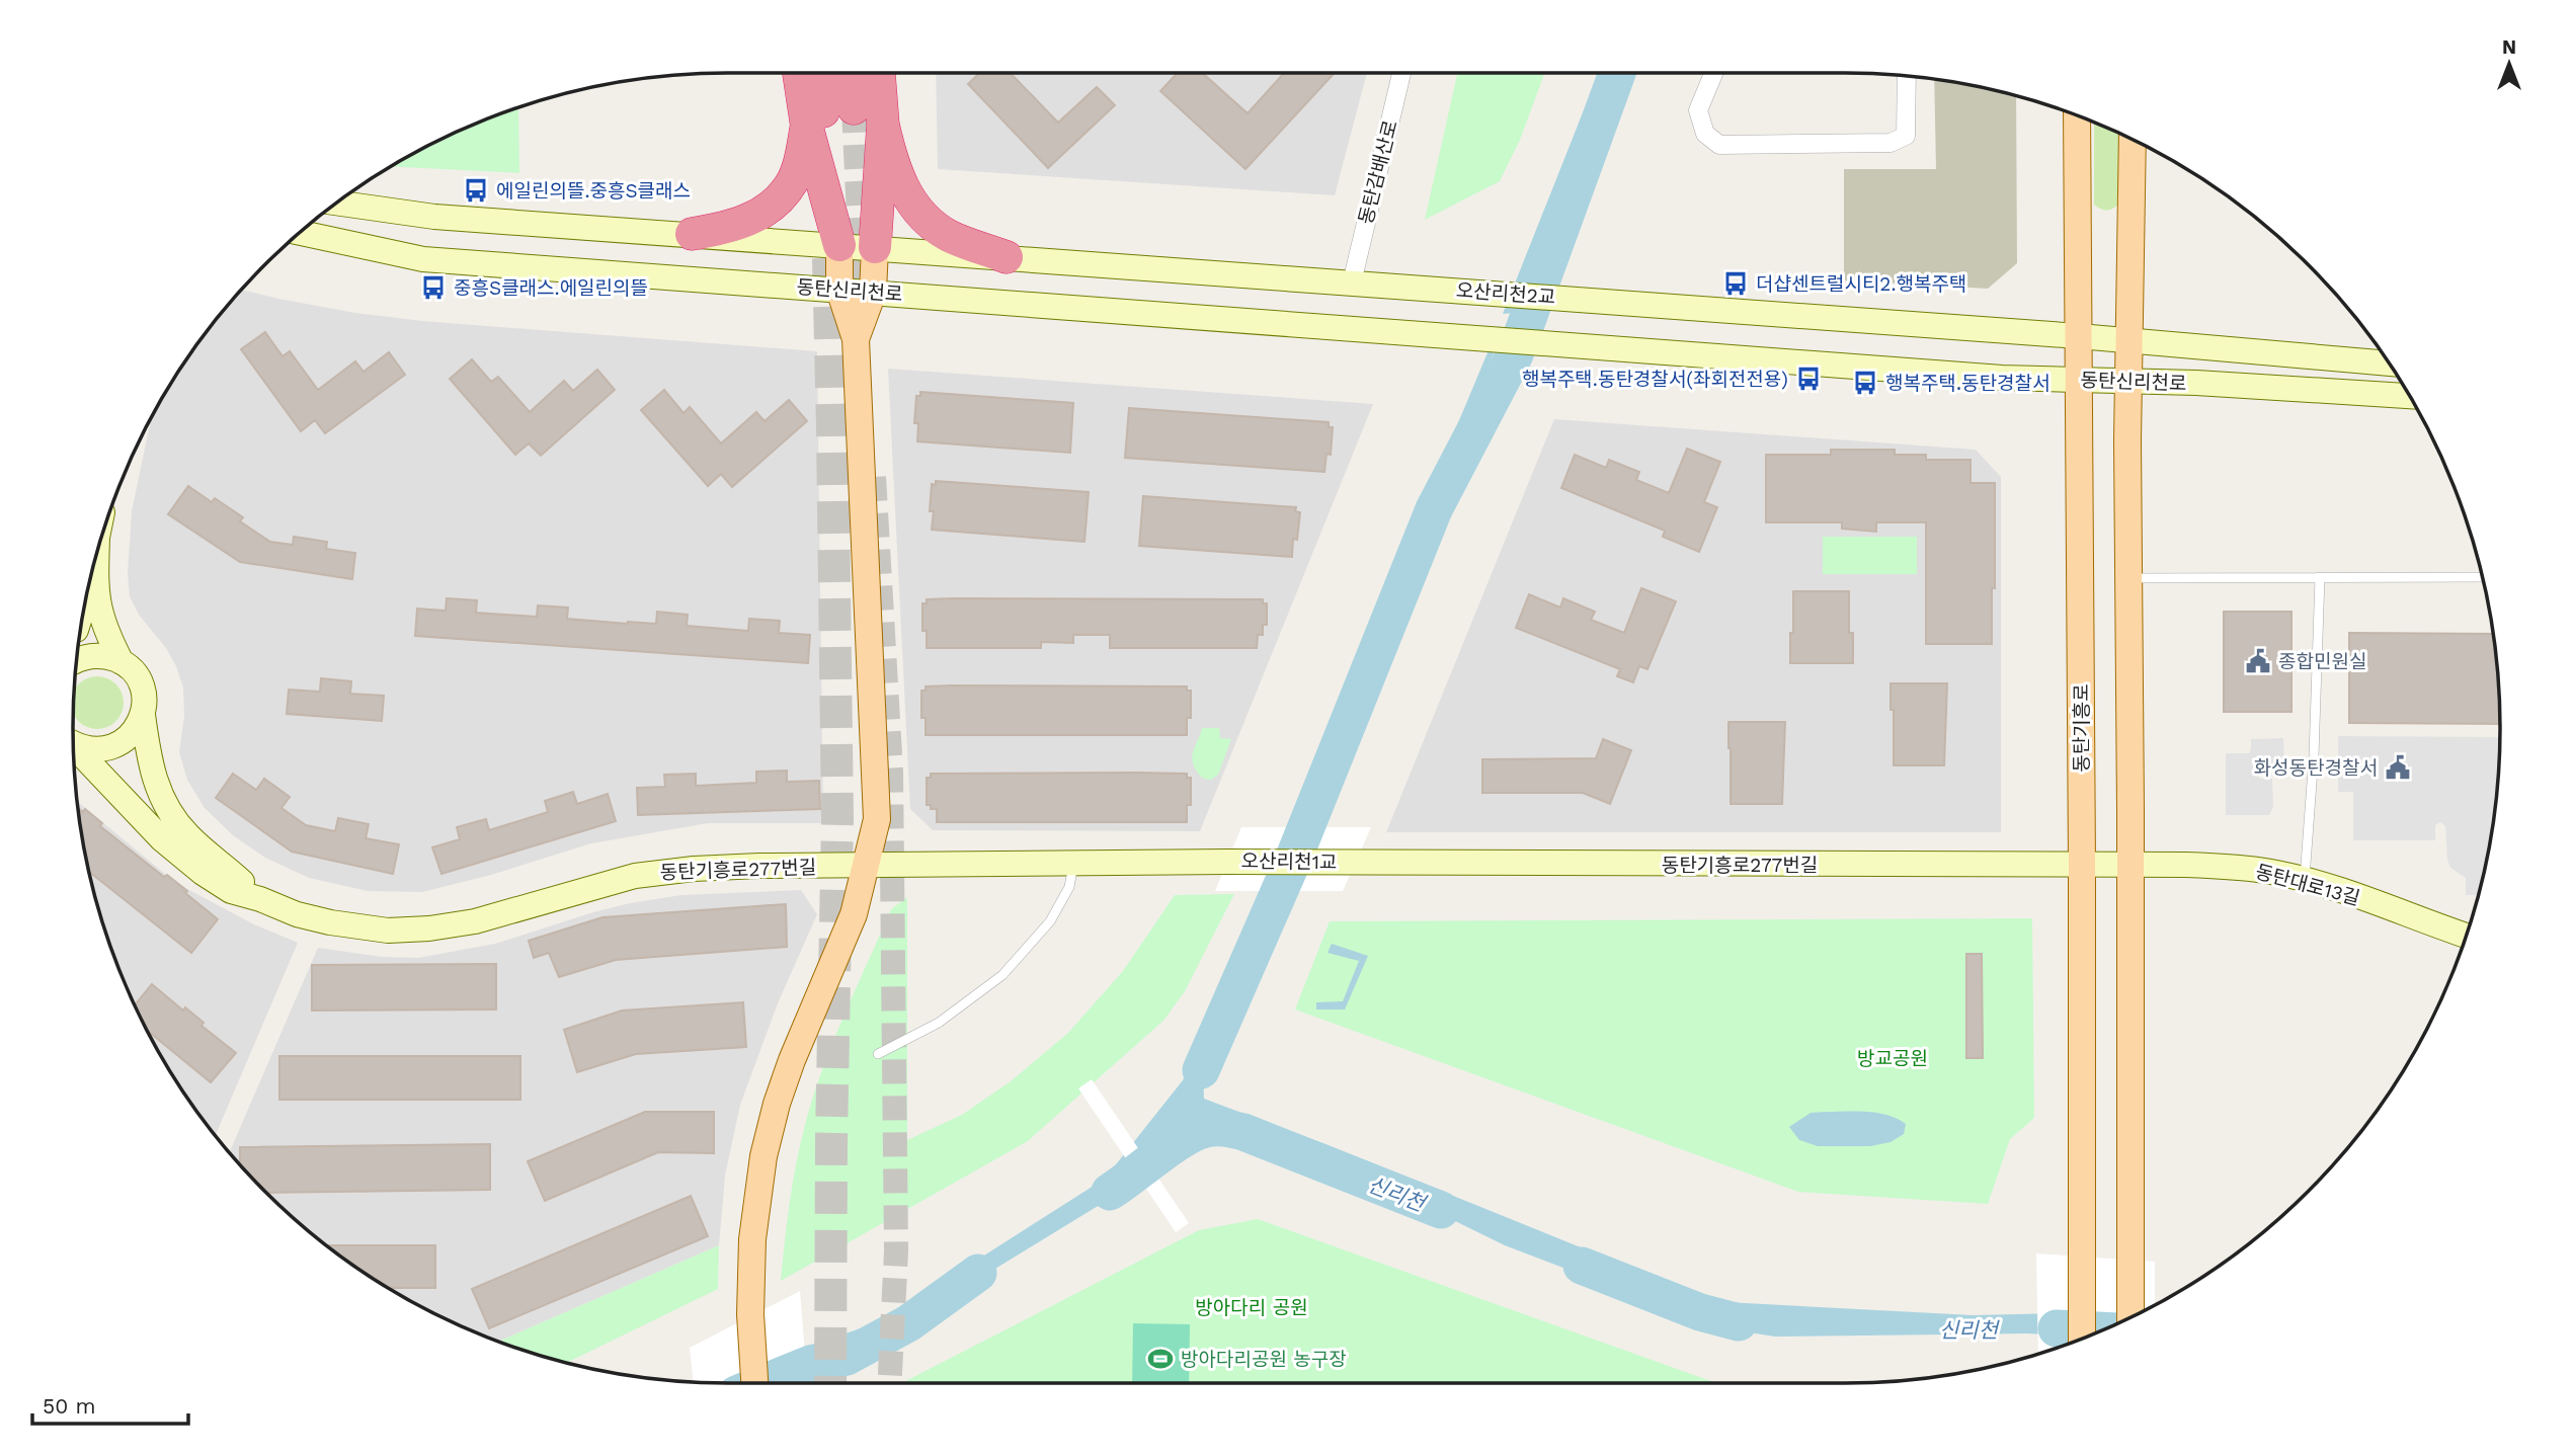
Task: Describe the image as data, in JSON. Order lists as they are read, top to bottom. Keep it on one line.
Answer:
{"streets":{"main road":["동탄기흥로"],"street":["동탄감배산로","동탄신리천로","오산리천2교","오산리천1교","동탄기흥로277번길","동탄대로13길"]},"crossings":[["동탄감배산로","오산리천2교"],["동탄신리천로","오산리천2교"],["동탄신리천로","동탄기흥로"],["동탄기흥로","동탄기흥로277번길"],["오산리천1교","동탄기흥로277번길"],["동탄기흥로277번길","동탄대로13길"]],"water":["신리천"],"parks":["방교공원","방아다리 공원"],"places":{"bus stop":["에일린의뜰.중흥S클래스","더샵센트럴시티2.행복주택","중흥S클래스.에일린의뜰","행복주택.동탄경찰서(좌회전전용)","행복주택.동탄경찰서"],"public building":["종합민원실","화성동탄경찰서"],"sports":["방아다리공원 농구장"]},"scale_bar":"50 m","north":"top"}
